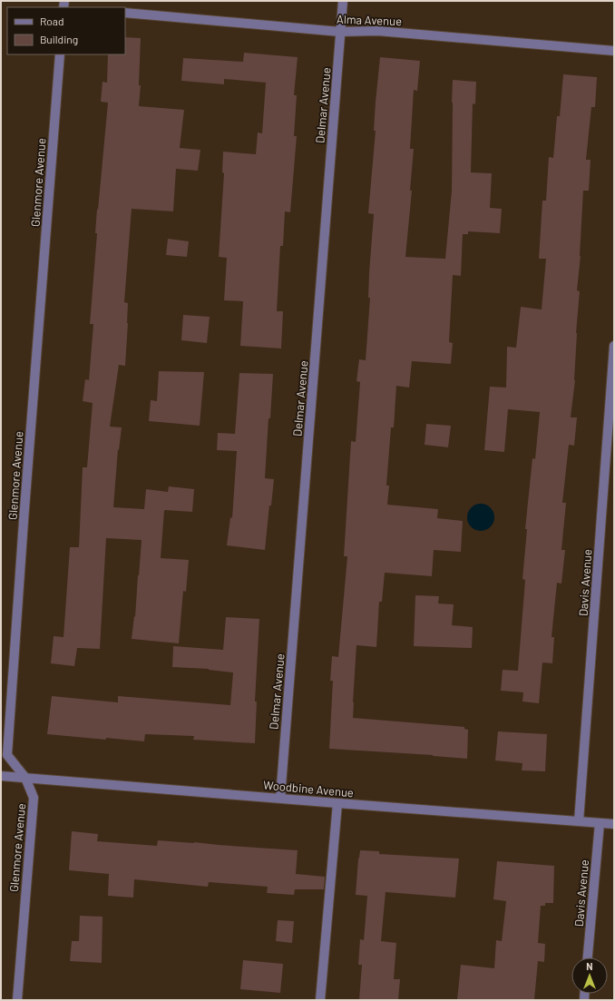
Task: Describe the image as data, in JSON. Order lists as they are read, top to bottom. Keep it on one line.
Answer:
{"streets":{"street":["Alma Avenue","Delmar Avenue","Glenmore Avenue","Davis Avenue","Woodbine Avenue"]},"crossings":[["Alma Avenue","Delmar Avenue"],["Delmar Avenue","Woodbine Avenue"],["Glenmore Avenue","Woodbine Avenue"],["Davis Avenue","Woodbine Avenue"]],"legend":["Road","Building"],"north":"top"}
